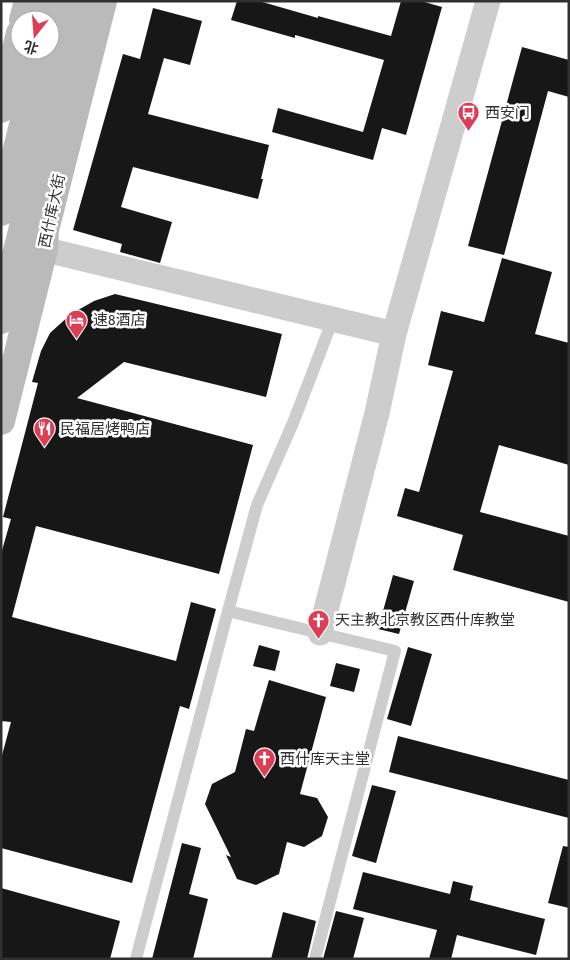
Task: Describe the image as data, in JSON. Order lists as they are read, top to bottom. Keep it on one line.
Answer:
{"streets":{"street":["西什库大街"]},"places":{"bus stop":["西安门"],"hotel":["速8酒店"],"restaurant":["民福居烤鸭店"],"church":["天主教北京教区西什库教堂","西什库天主堂"]},"north":"bottom"}
